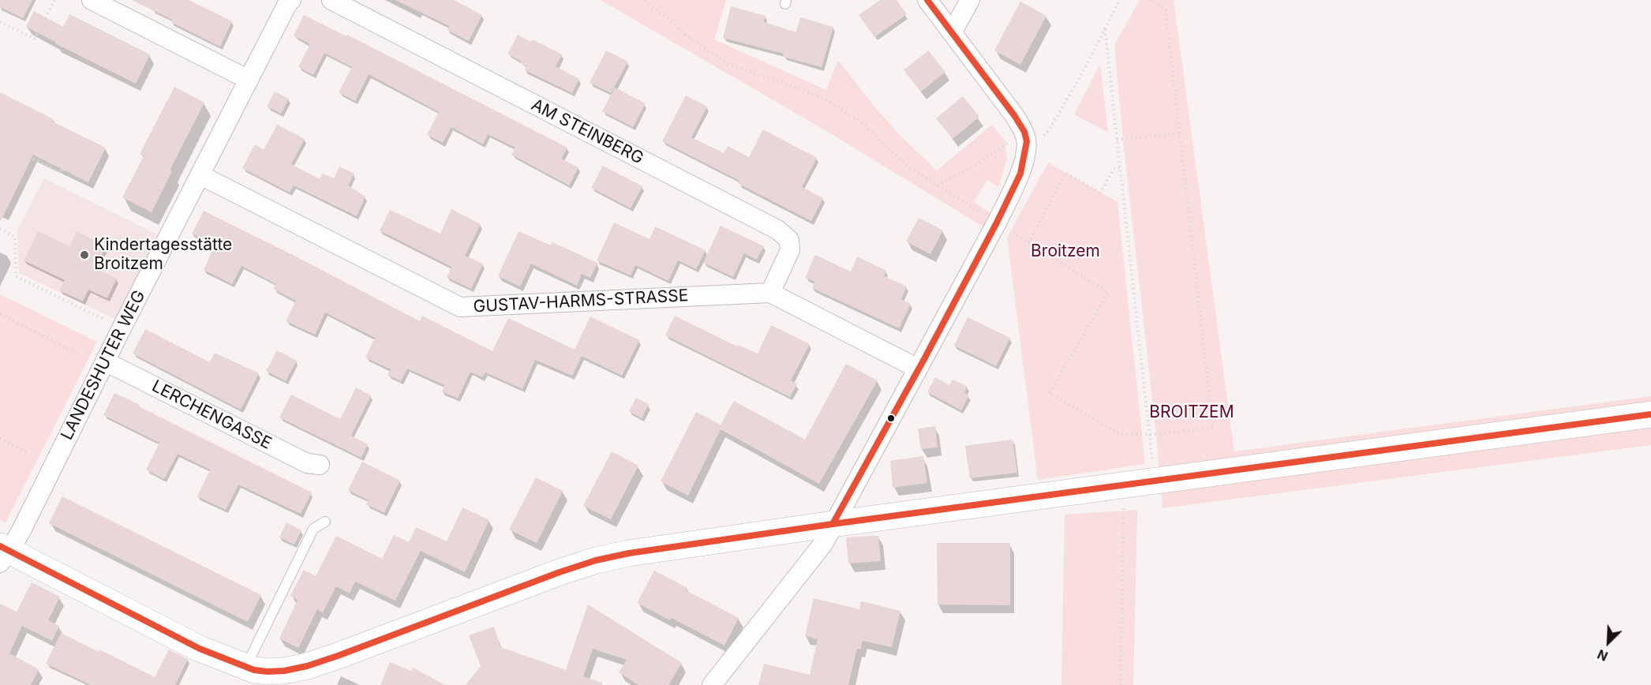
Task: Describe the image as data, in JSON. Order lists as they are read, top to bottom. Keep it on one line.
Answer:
{"streets":{"street":["AM STEINBERG","GUSTAV-HARMS-STRASSE","LANDESHUTER WEG","LERCHENGASSE"]},"crossings":[["AM STEINBERG","GUSTAV-HARMS-STRASSE"],["GUSTAV-HARMS-STRASSE","LANDESHUTER WEG"],["LANDESHUTER WEG","LERCHENGASSE"]],"parks":["Broitzem","BROITZEM"],"places":["Kindertagesstätte Broitzem"],"north":"bottom left"}
